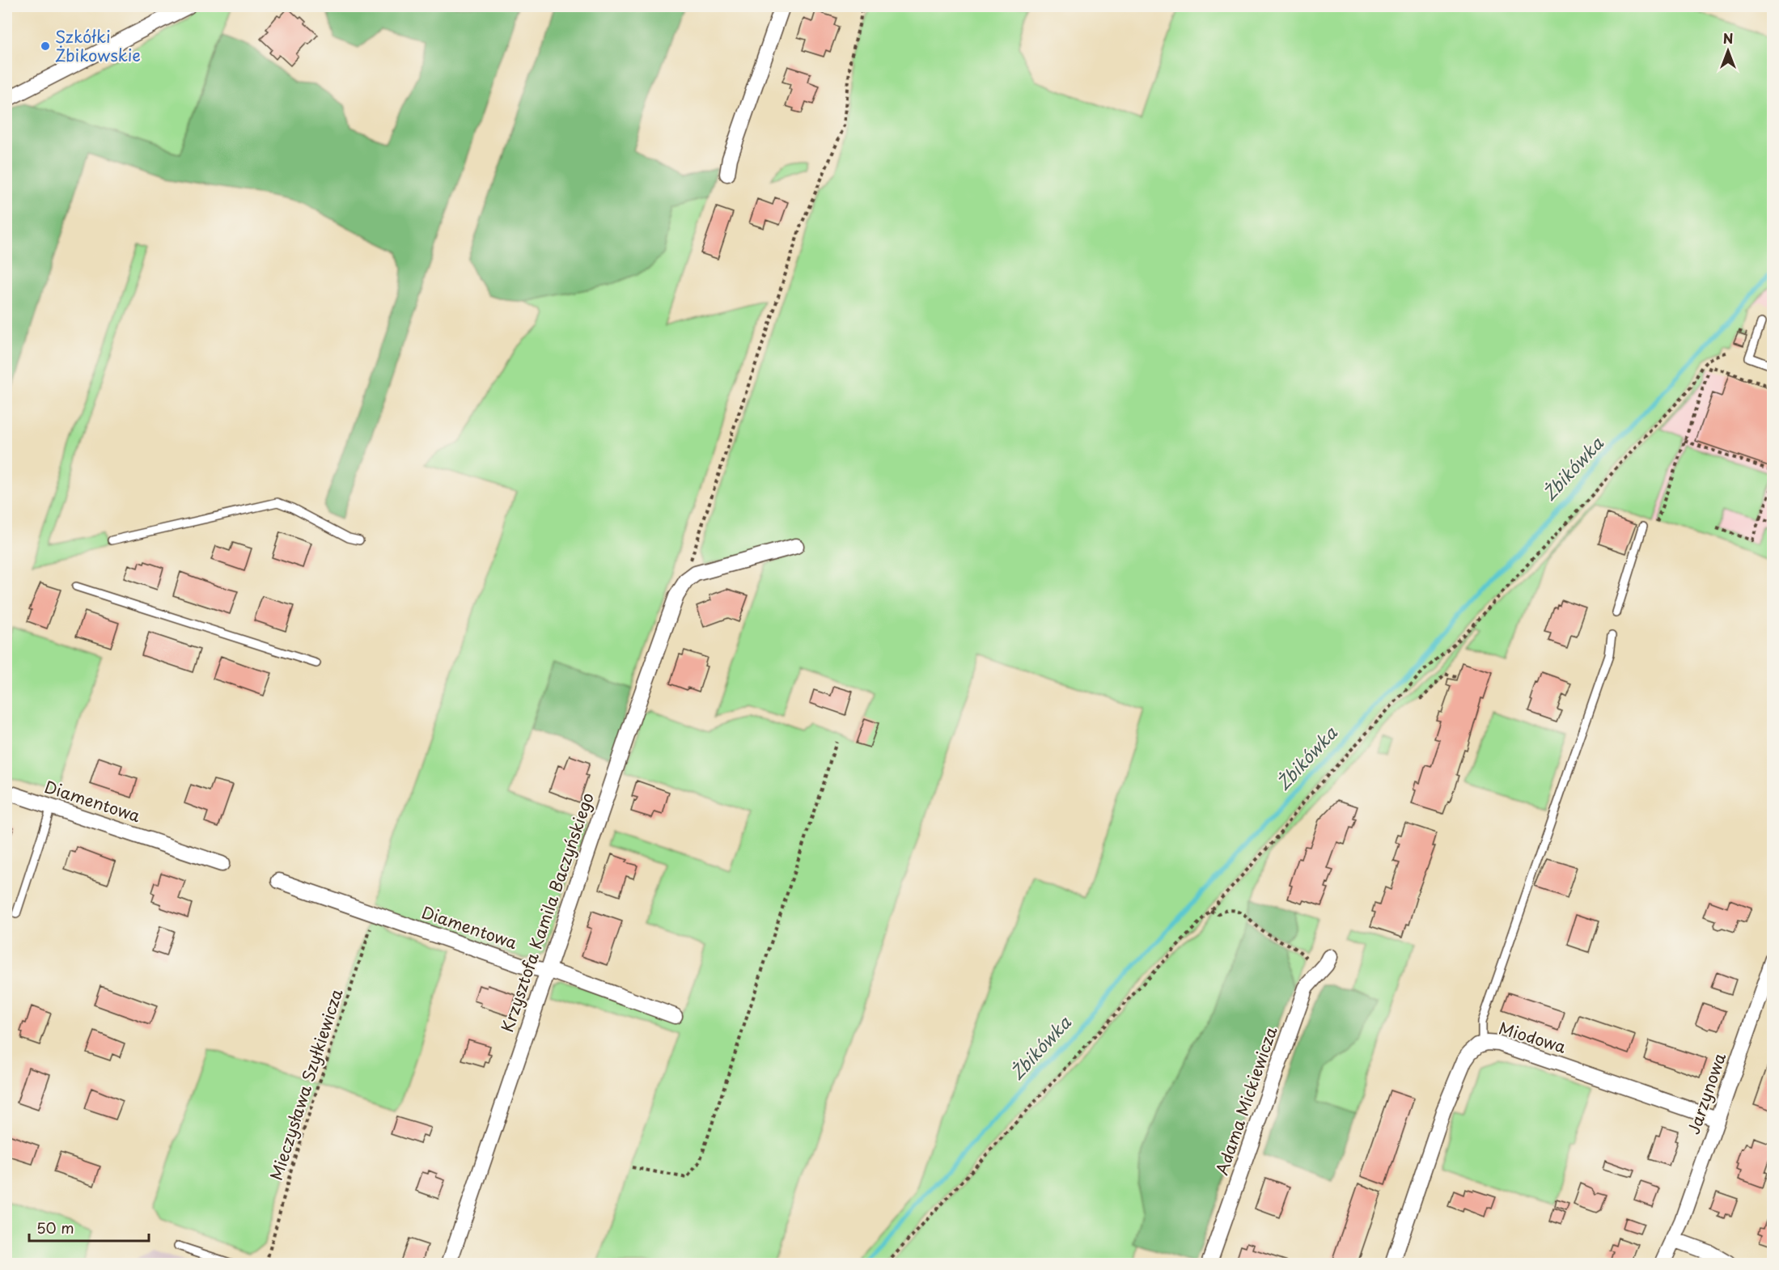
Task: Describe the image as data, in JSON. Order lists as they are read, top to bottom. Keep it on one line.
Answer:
{"streets":{"street":["Diamentowa","Krzysztofa Kamila Baczyńskiego","Miodowa","Jarzynowa","Adama Mickiewicza"],"path":["Mieczysława Szyłkiewicza"]},"crossings":[["Diamentowa","Krzysztofa Kamila Baczyńskiego"],["Diamentowa","Mieczysława Szyłkiewicza"],["Miodowa","Jarzynowa"]],"water":["Żbikówka"],"places":["Szkółki Żbikowskie"],"scale_bar":"50 m","north":"top"}
